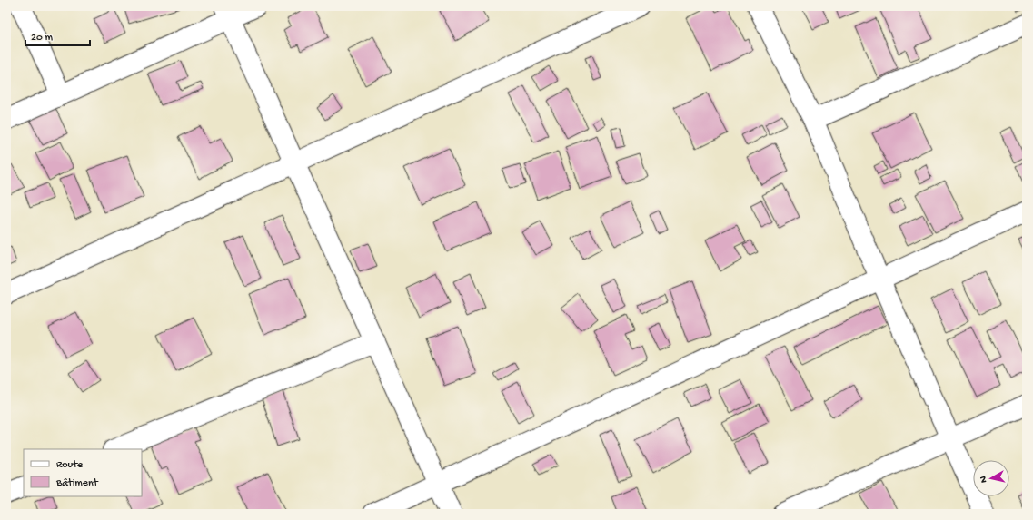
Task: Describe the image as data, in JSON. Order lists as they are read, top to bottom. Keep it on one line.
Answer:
{"legend":["Route","Bâtiment"],"scale_bar":"20 m","north":"left"}
